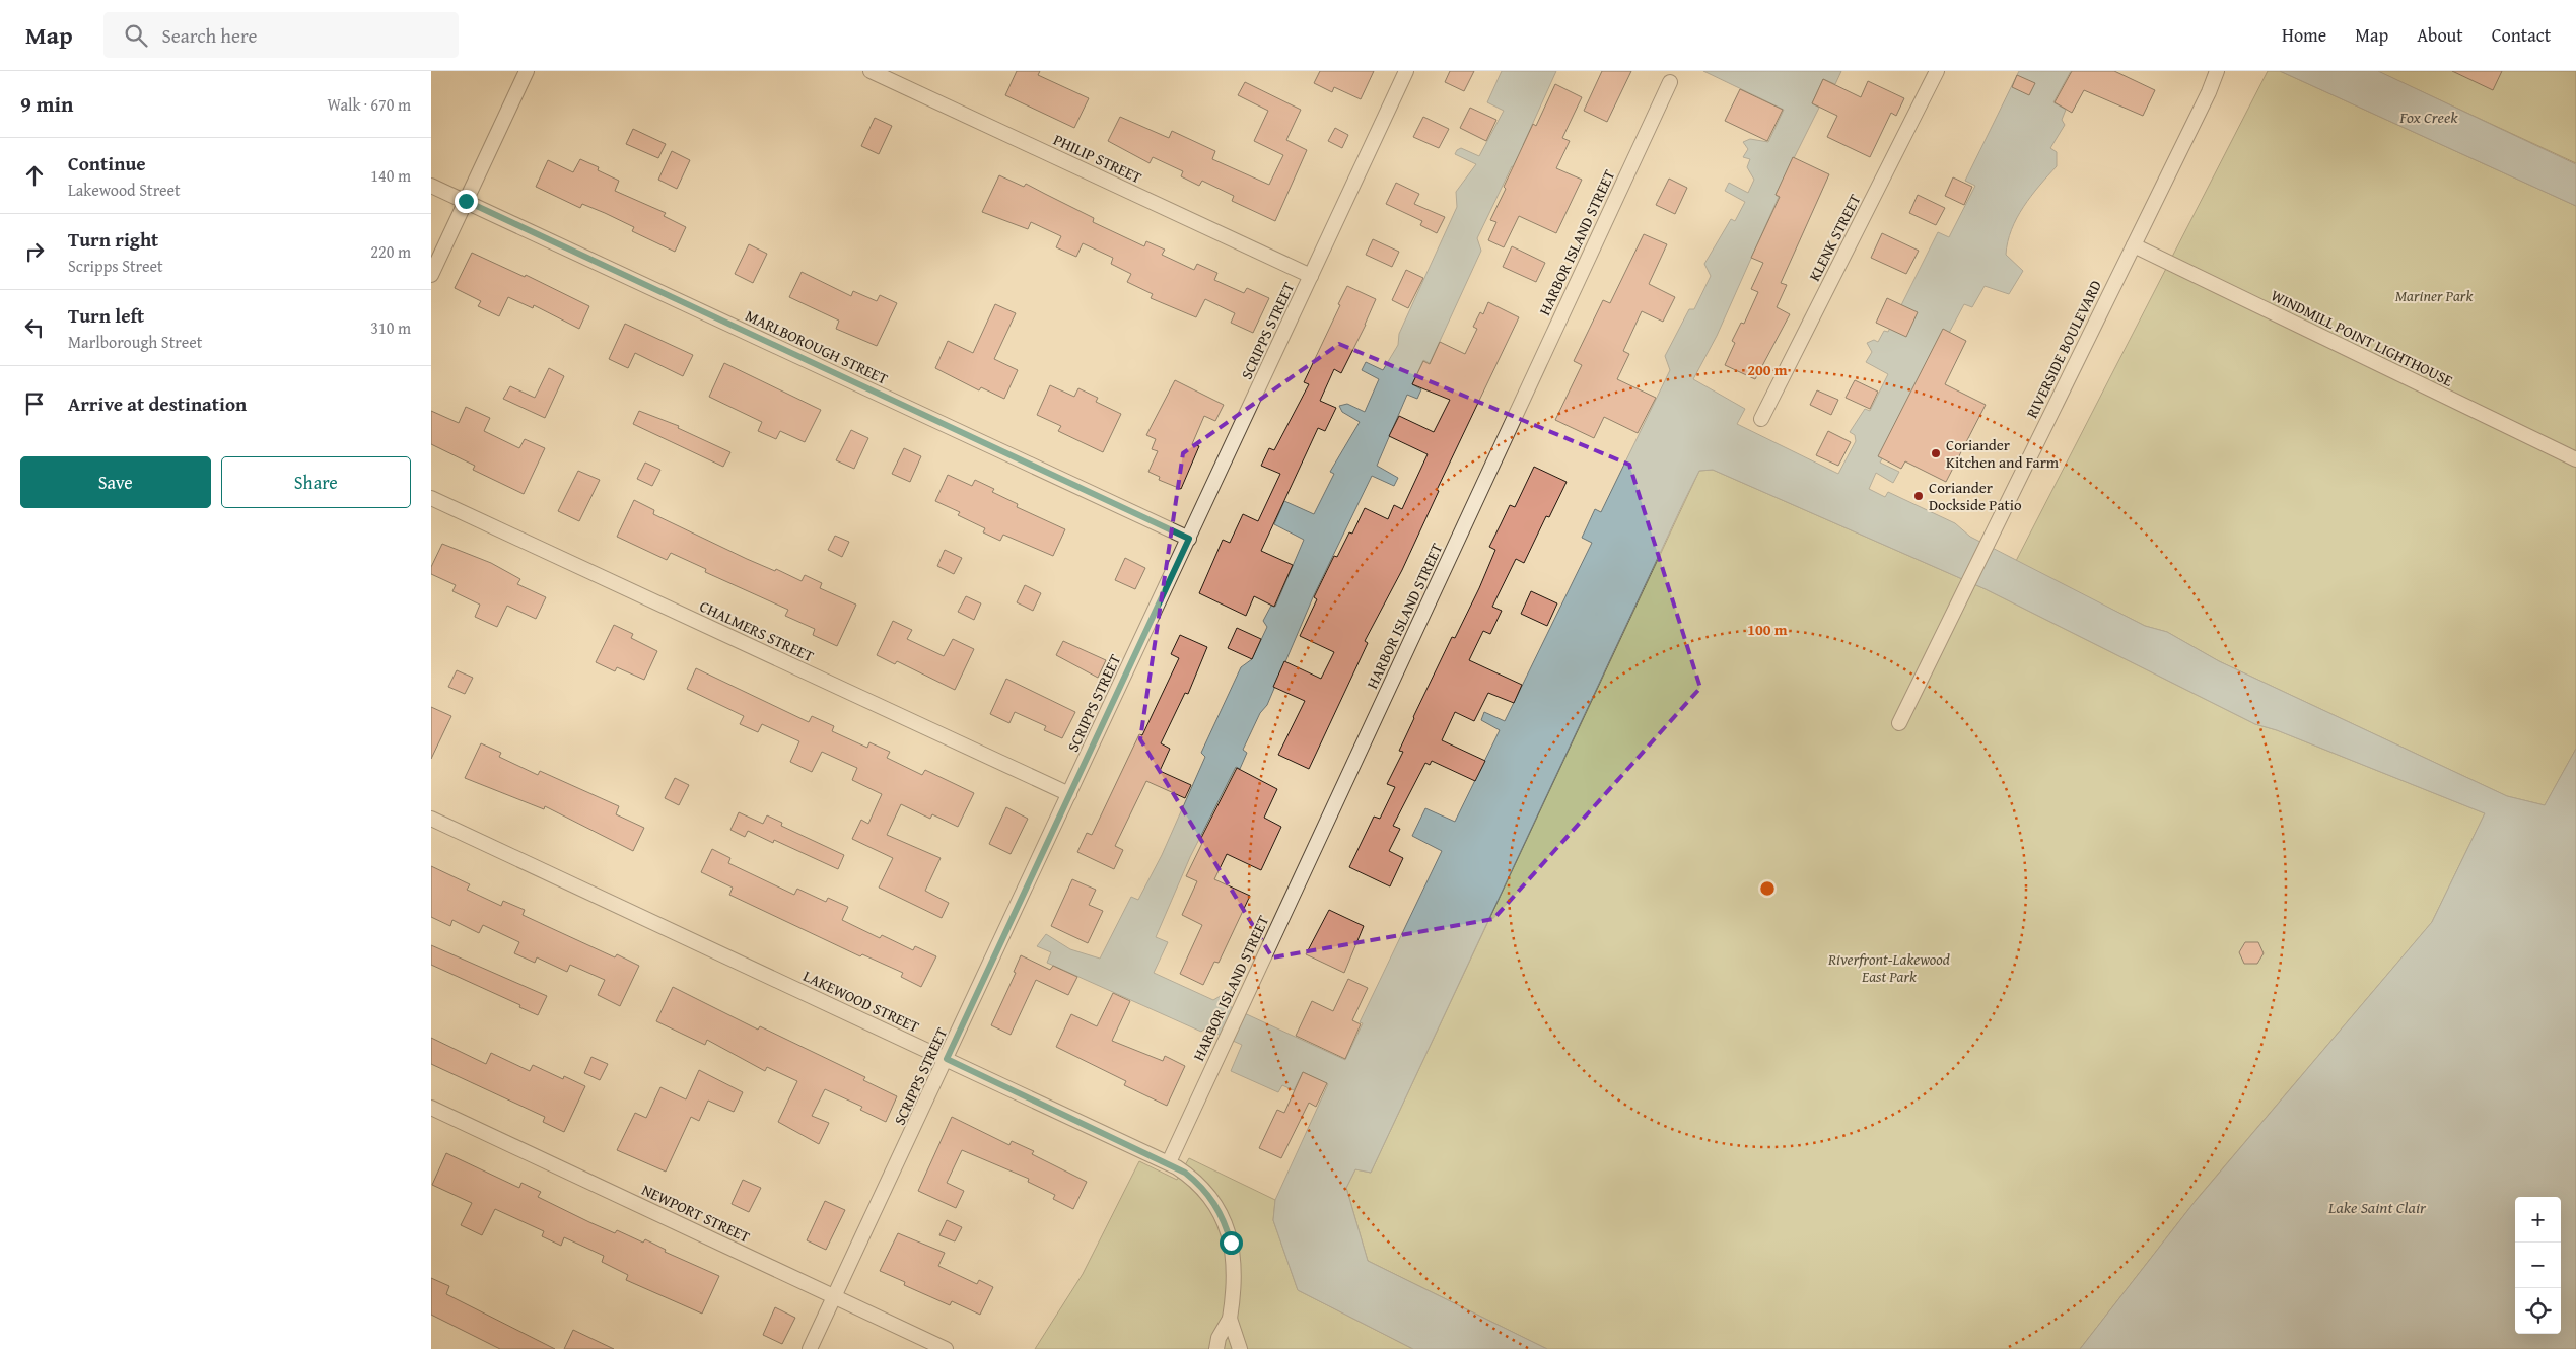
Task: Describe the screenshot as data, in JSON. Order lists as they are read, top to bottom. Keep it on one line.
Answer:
{"streets":{"street":["PHILIP STREET","KLENK STREET","HARBOR ISLAND STREET","SCRIPPS STREET","WINDMILL POINT LIGHTHOUSE","MARLBOROUGH STREET","RIVERSIDE BOULEVARD","CHALMERS STREET","LAKEWOOD STREET","NEWPORT STREET"]},"crossings":[["PHILIP STREET","SCRIPPS STREET"],["HARBOR ISLAND STREET","LAKEWOOD STREET"],["SCRIPPS STREET","MARLBOROUGH STREET"],["SCRIPPS STREET","CHALMERS STREET"],["SCRIPPS STREET","LAKEWOOD STREET"],["SCRIPPS STREET","NEWPORT STREET"],["WINDMILL POINT LIGHTHOUSE","RIVERSIDE BOULEVARD"]],"water":["Fox Creek","Lake Saint Clair"],"parks":["Mariner Park","Riverfront-Lakewood East Park"],"places":["Coriander Kitchen and Farm","Coriander Dockside Patio"],"page":{"header":"Map","search":"Search here","nav":["Home","Map","About","Contact"],"heading":["9 min","Walk · 670 m"],"list":[["Continue","Lakewood Street","140 m"],["Turn right","Scripps Street","220 m"],["Turn left","Marlborough Street","310 m"],"Arrive at destination"],"buttons":["Save","Share"],"map_buttons":["+","−"]},"rings":["200 m","100 m"]}
